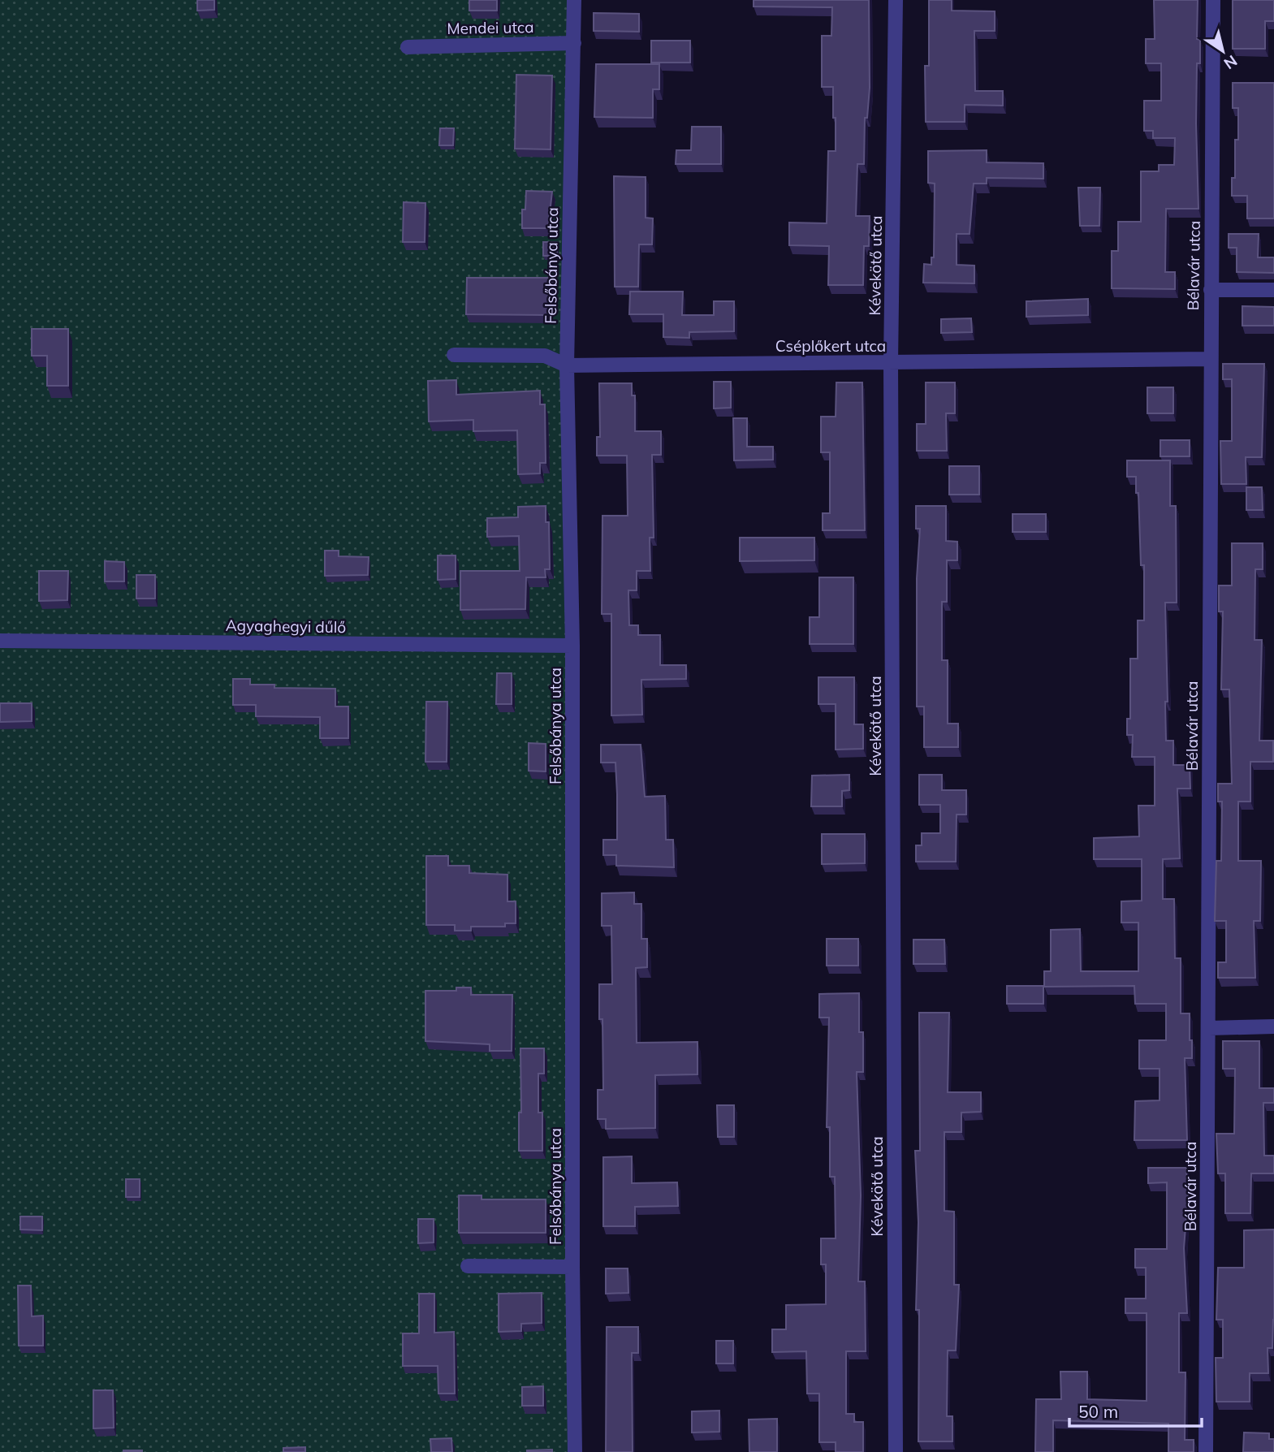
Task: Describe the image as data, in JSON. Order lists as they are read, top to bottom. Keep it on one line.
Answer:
{"streets":{"street":["Mendei utca","Felsőbánya utca","Kévekötő utca","Bélavár utca","Cséplőkert utca","Agyaghegyi dűlő"]},"crossings":[["Mendei utca","Felsőbánya utca"],["Felsőbánya utca","Cséplőkert utca"],["Felsőbánya utca","Agyaghegyi dűlő"],["Kévekötő utca","Cséplőkert utca"],["Bélavár utca","Cséplőkert utca"]],"scale_bar":"50 m","north":"bottom right"}
